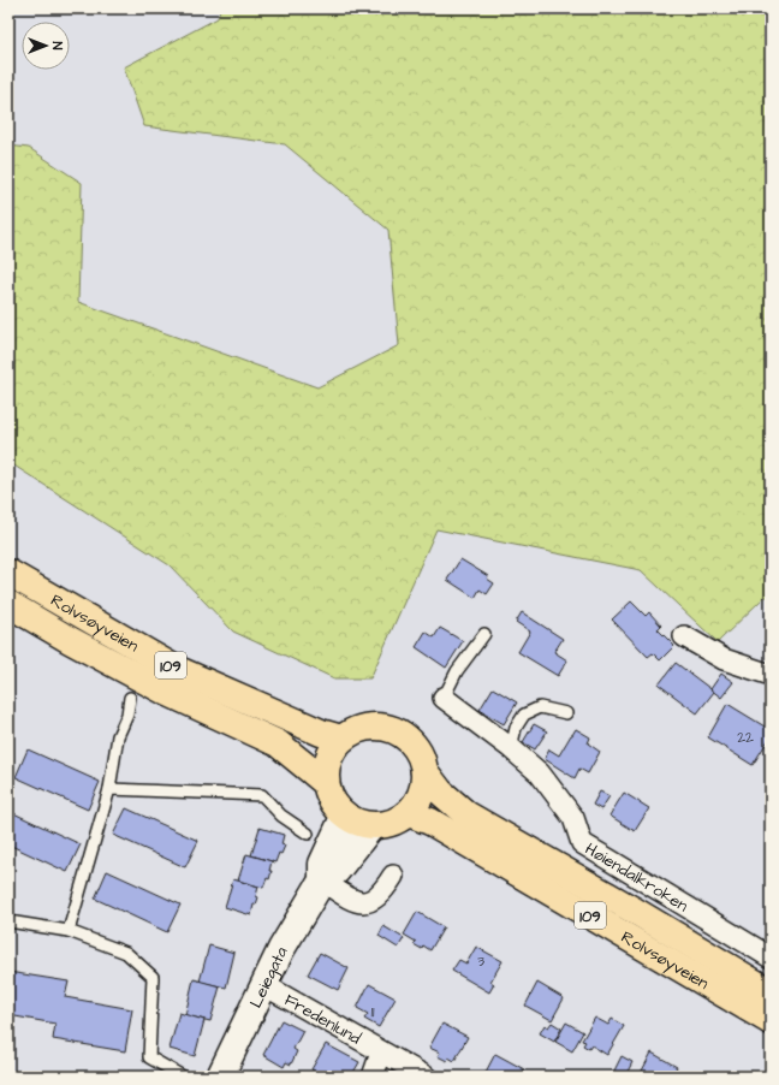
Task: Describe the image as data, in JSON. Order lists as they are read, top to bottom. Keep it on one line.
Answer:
{"streets":{"main road":["Rolvsøyveien","109"],"street":["Høiendalkroken","Leiegata","Fredenlund"]},"crossings":[["Rolvsøyveien","109"],["Rolvsøyveien","Leiegata"],["109","Leiegata"],["Leiegata","Fredenlund"]],"house_numbers":["22","3","11"],"north":"right"}
